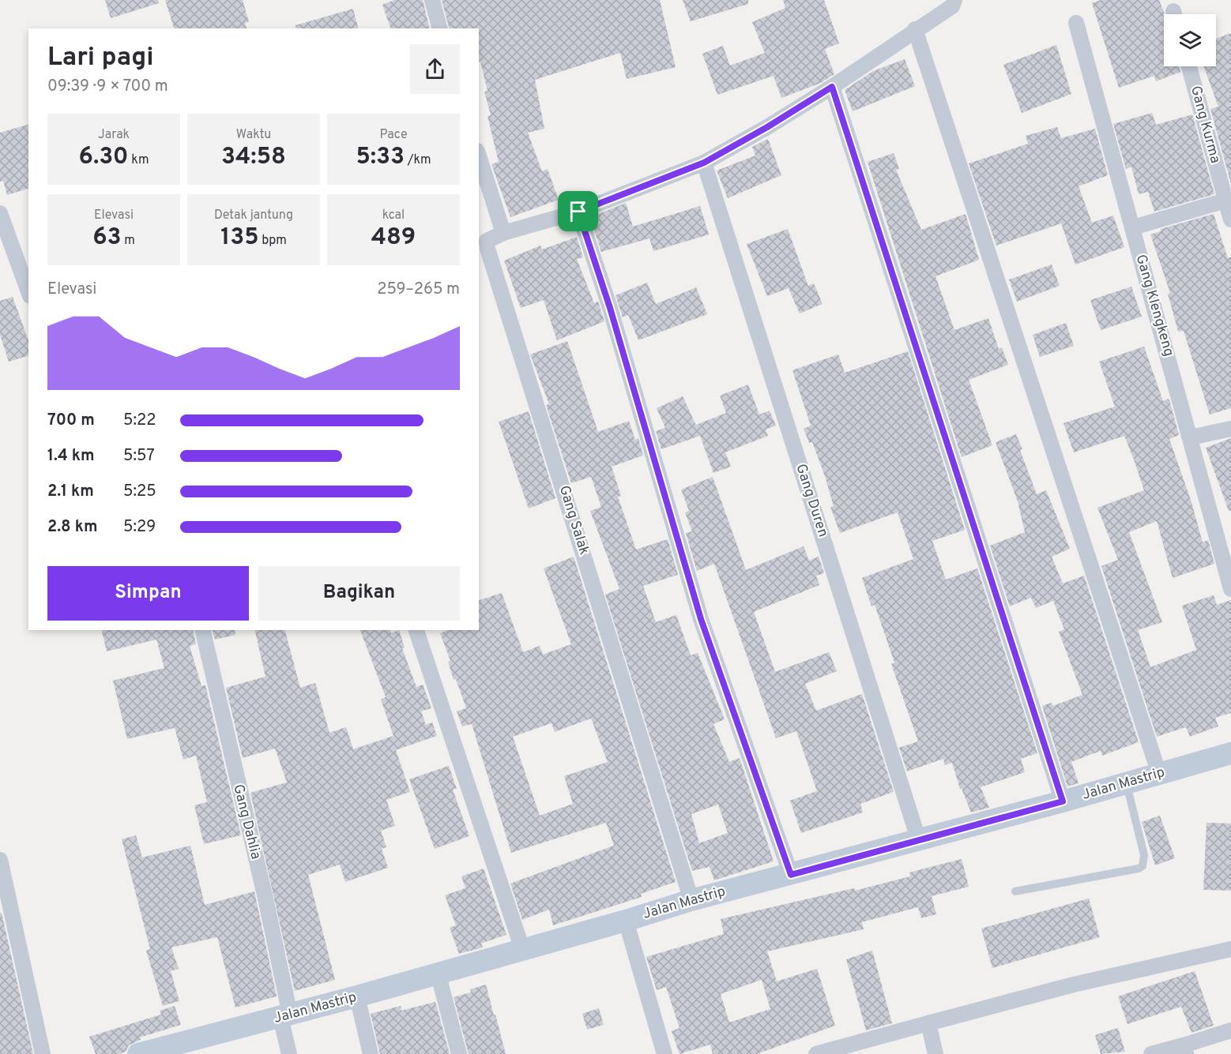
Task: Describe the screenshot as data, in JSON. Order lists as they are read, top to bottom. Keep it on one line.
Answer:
{"streets":{"main road":["Jalan Mastrip"],"street":["Gang Kurma","Gang Klengkeng","Gang Duren","Gang Salak","Gang Dahlia"]},"crossings":[["Gang Duren","Jalan Mastrip"],["Gang Salak","Jalan Mastrip"],["Jalan Mastrip","Gang Dahlia"]],"page":{"heading":["Lari pagi","09:39 · 9 × 700 m"],"stats":[["Jarak","6.30 km"],["Waktu","34:58"],["Pace","5:33 /km"],["Elevasi","63 m"],["Detak jantung","135 bpm"],["kcal","489"]],"chart":["Elevasi","259–265 m"],"list":[{"name":"700 m","note":"5:22"},{"name":"1.4 km","note":"5:57"},{"name":"2.1 km","note":"5:25"},{"name":"2.8 km","note":"5:29"}],"buttons":["Simpan","Bagikan"]}}
